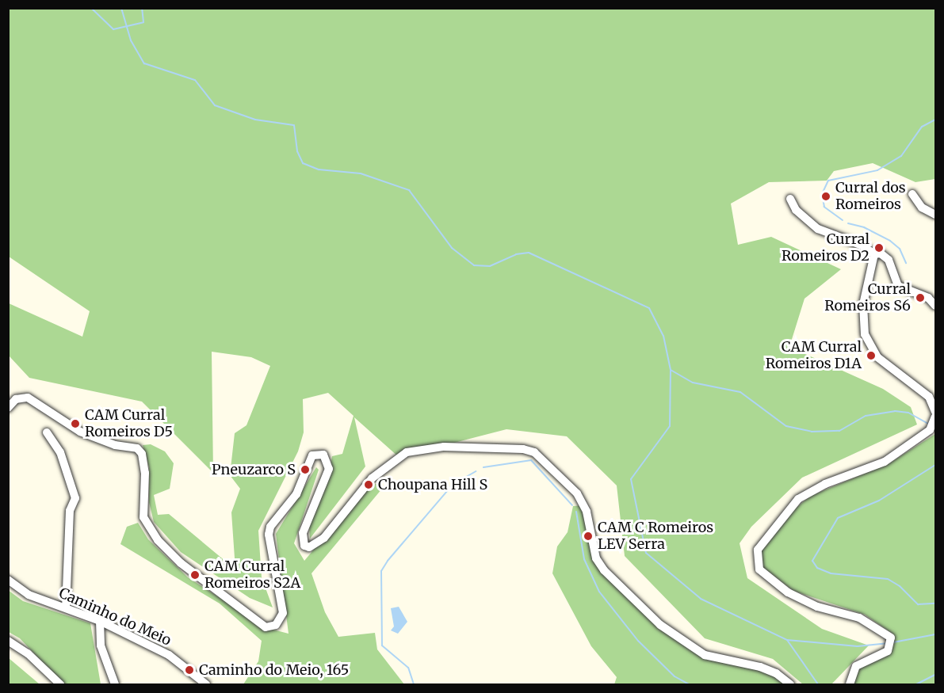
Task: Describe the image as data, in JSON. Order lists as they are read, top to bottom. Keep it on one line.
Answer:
{"streets":{"street":["Caminho do Meio"]},"places":["Curral dos Romeiros","Curral Romeiros D2","Curral Romeiros S6","CAM Curral Romeiros D1A","CAM Curral Romeiros D5","Pneuzarco S","Choupana Hill S","CAM C Romeiros LEV Serra","CAM Curral Romeiros S2A","Caminho do Meio, 165"]}
